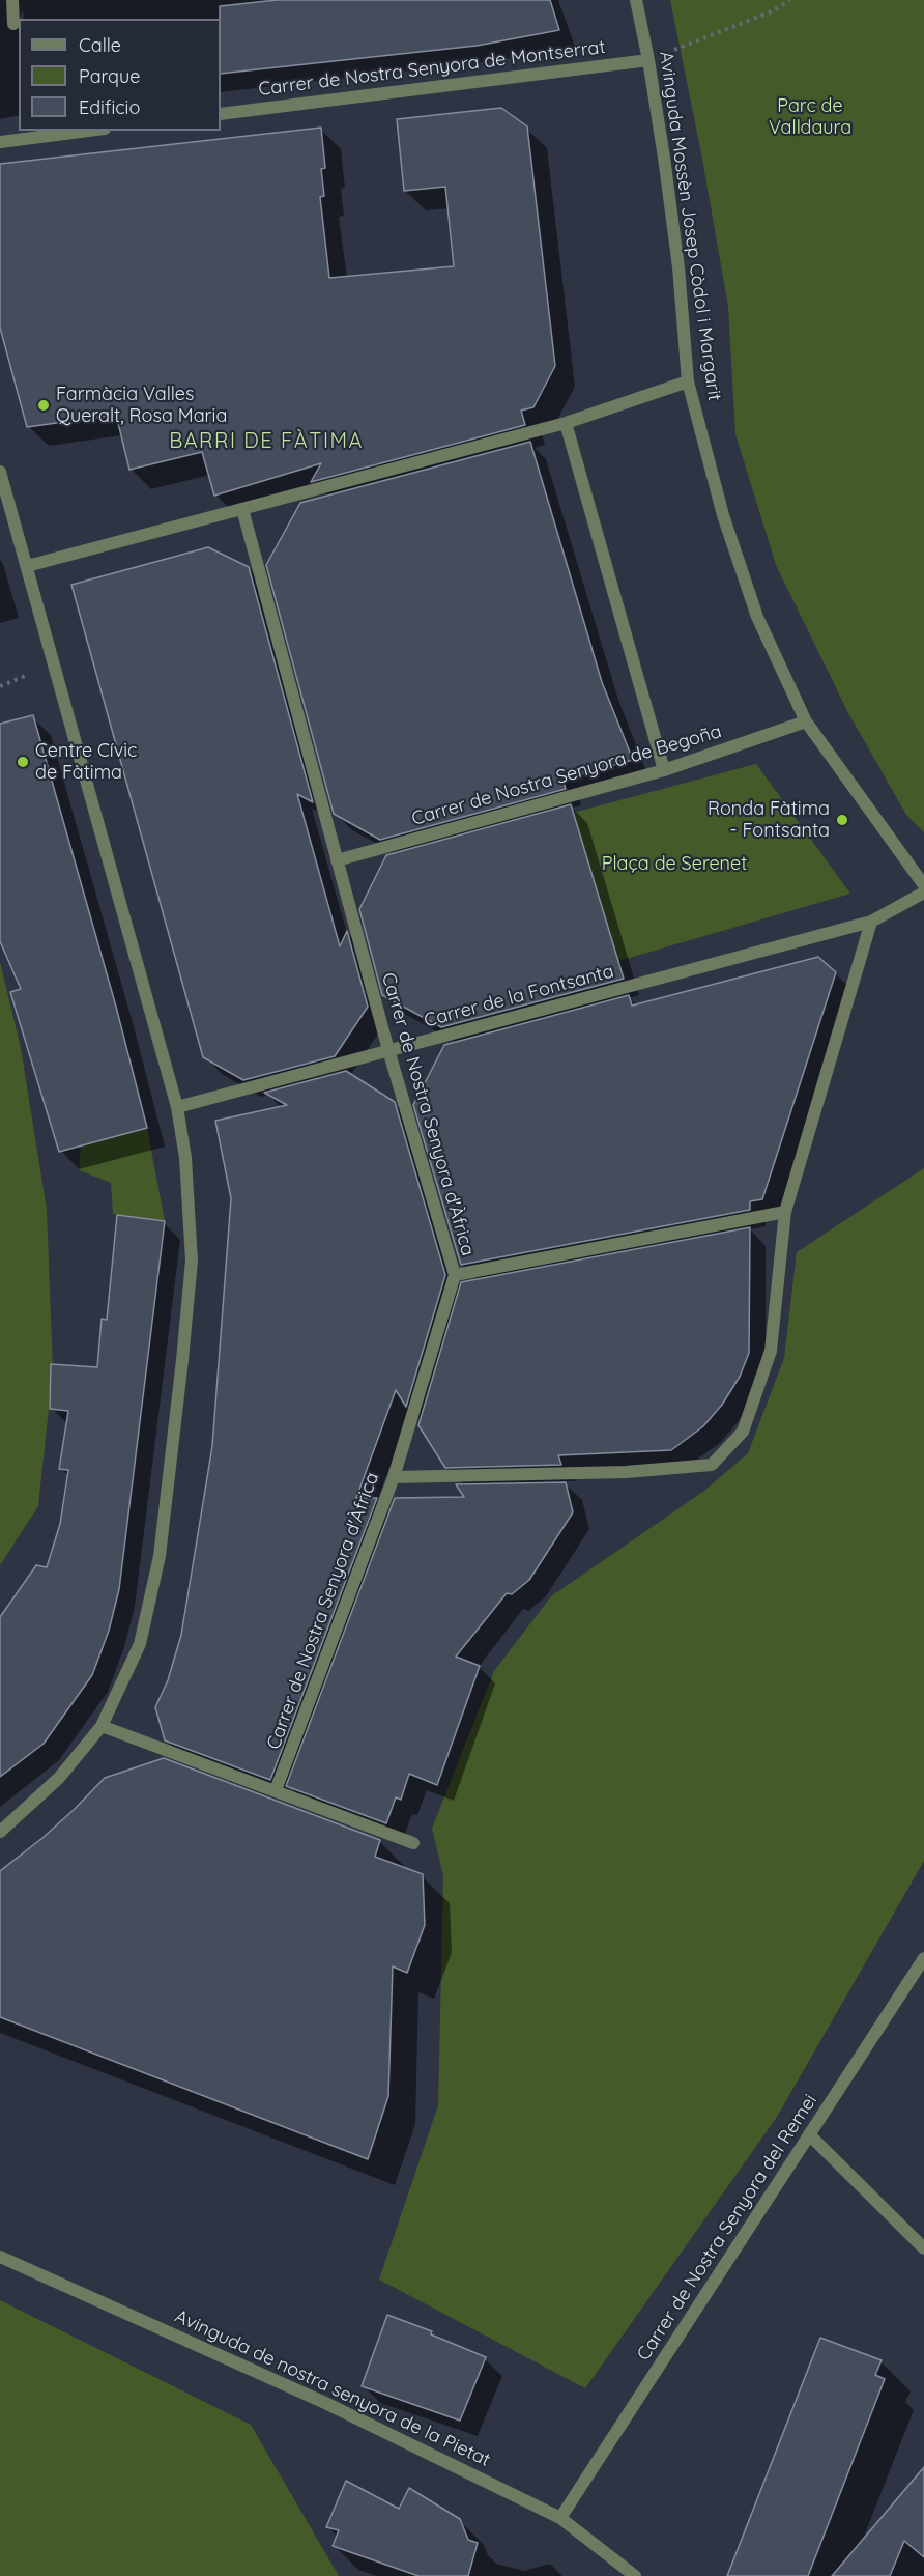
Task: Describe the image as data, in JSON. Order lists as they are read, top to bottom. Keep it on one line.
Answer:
{"streets":{"street":["Carrer de Nostra Senyora de Montserrat","Avinguda Mossèn Josep Còdol i Margarit","Carrer de Nostra Senyora de Begoña","Carrer de la Fontsanta","Carrer de Nostra Senyora d'Àfrica","Carrer de Nostra Senyora del Remei","Avinguda de nostra senyora de la Pietat"]},"crossings":[["Carrer de Nostra Senyora de Montserrat","Avinguda Mossèn Josep Còdol i Margarit"],["Avinguda Mossèn Josep Còdol i Margarit","Carrer de Nostra Senyora de Begoña"],["Carrer de Nostra Senyora de Begoña","Carrer de Nostra Senyora d'Àfrica"],["Carrer de la Fontsanta","Carrer de Nostra Senyora d'Àfrica"],["Carrer de Nostra Senyora del Remei","Avinguda de nostra senyora de la Pietat"]],"districts":["BARRI DE FÀTIMA"],"parks":["Parc de Valldaura","Plaça de Serenet"],"places":["Farmàcia Valles Queralt, Rosa Maria","Centre Cívic de Fàtima","Ronda Fàtima - Fontsanta"],"legend":["Calle","Parque","Edificio"]}
